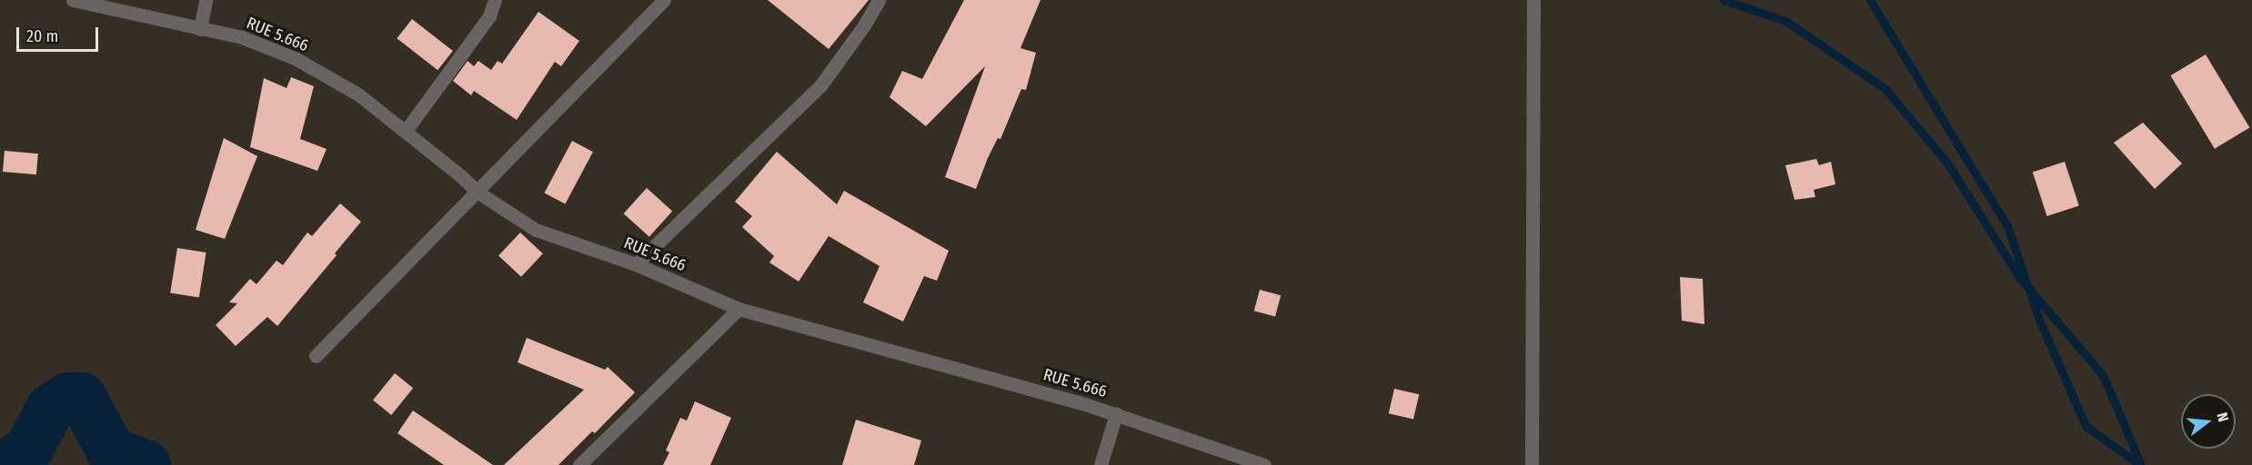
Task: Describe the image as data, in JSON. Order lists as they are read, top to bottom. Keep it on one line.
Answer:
{"streets":{"street":["RUE 5.666"]},"scale_bar":"20 m","north":"right"}
